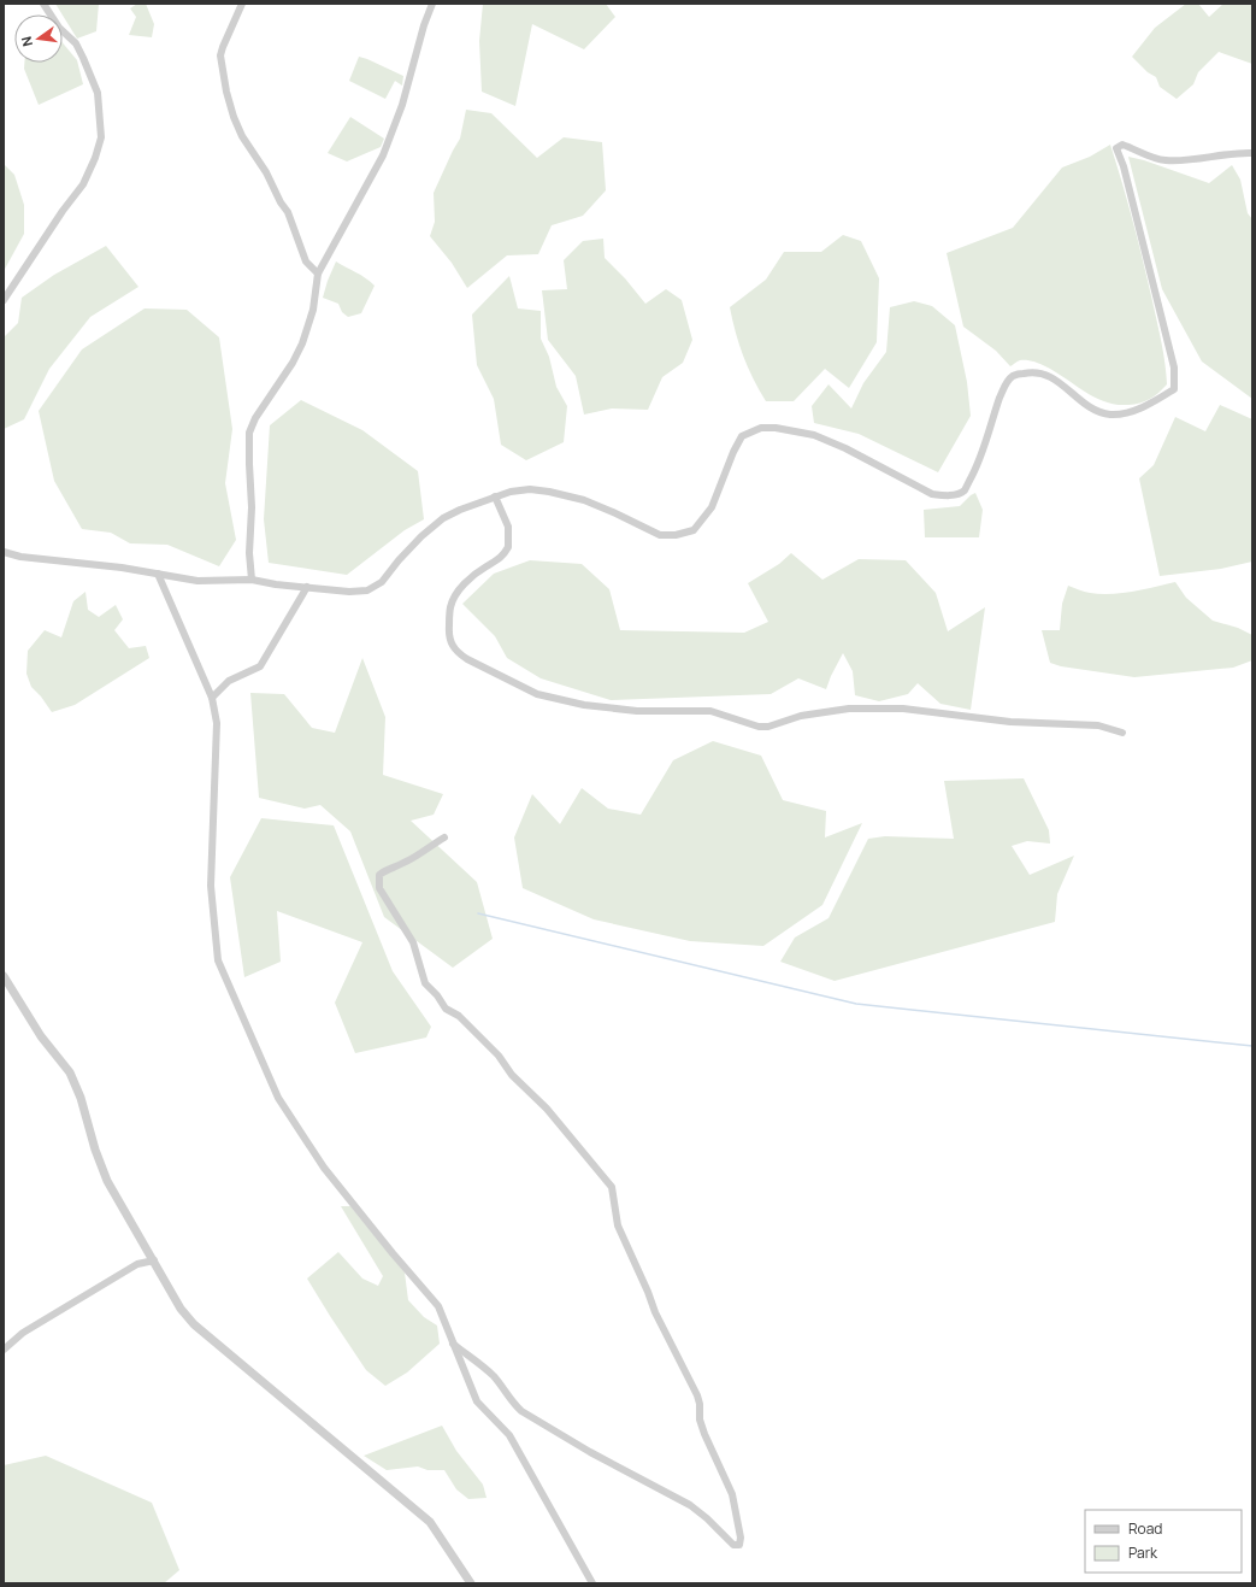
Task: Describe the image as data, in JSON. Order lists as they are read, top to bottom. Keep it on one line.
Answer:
{"legend":["Road","Park"],"north":"left"}
